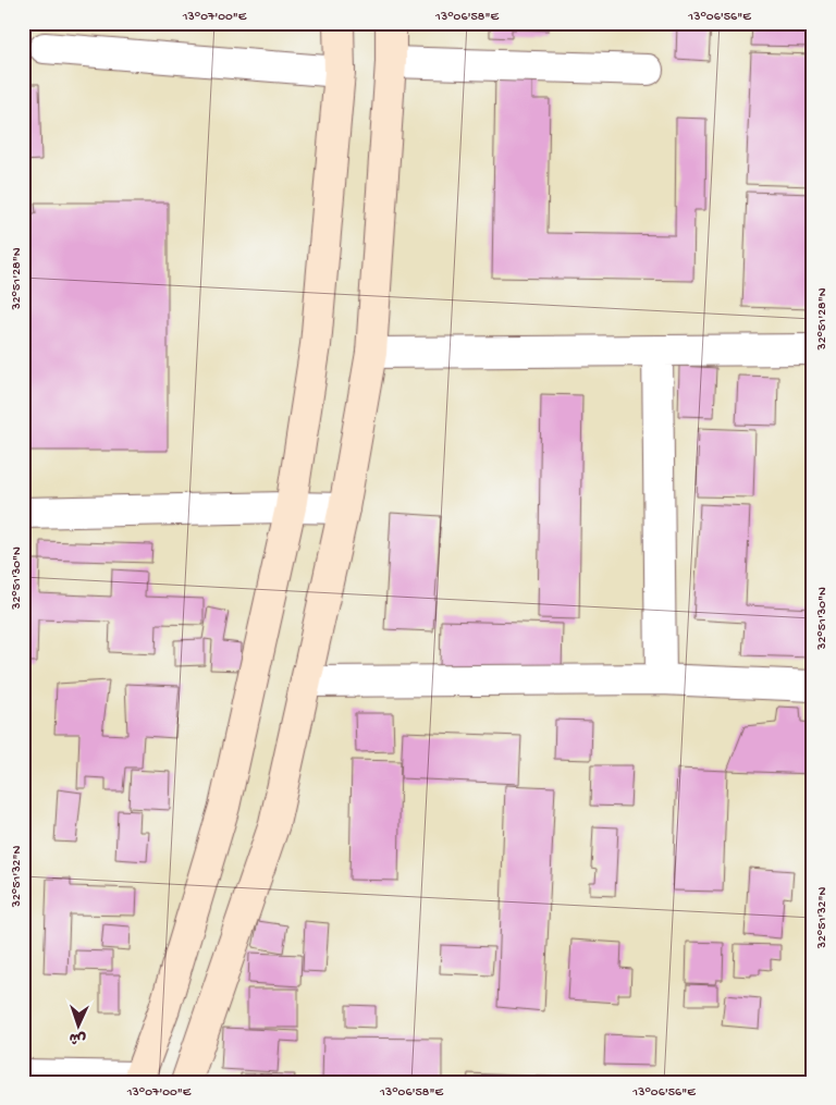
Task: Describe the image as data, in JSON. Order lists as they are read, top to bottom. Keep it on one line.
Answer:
{"north":"bottom","coordinates":["13°07'00\"E","13°06'58\"E","13°06'56\"E","32°51'28\"N","32°51'30\"N","32°51'32\"N"]}
